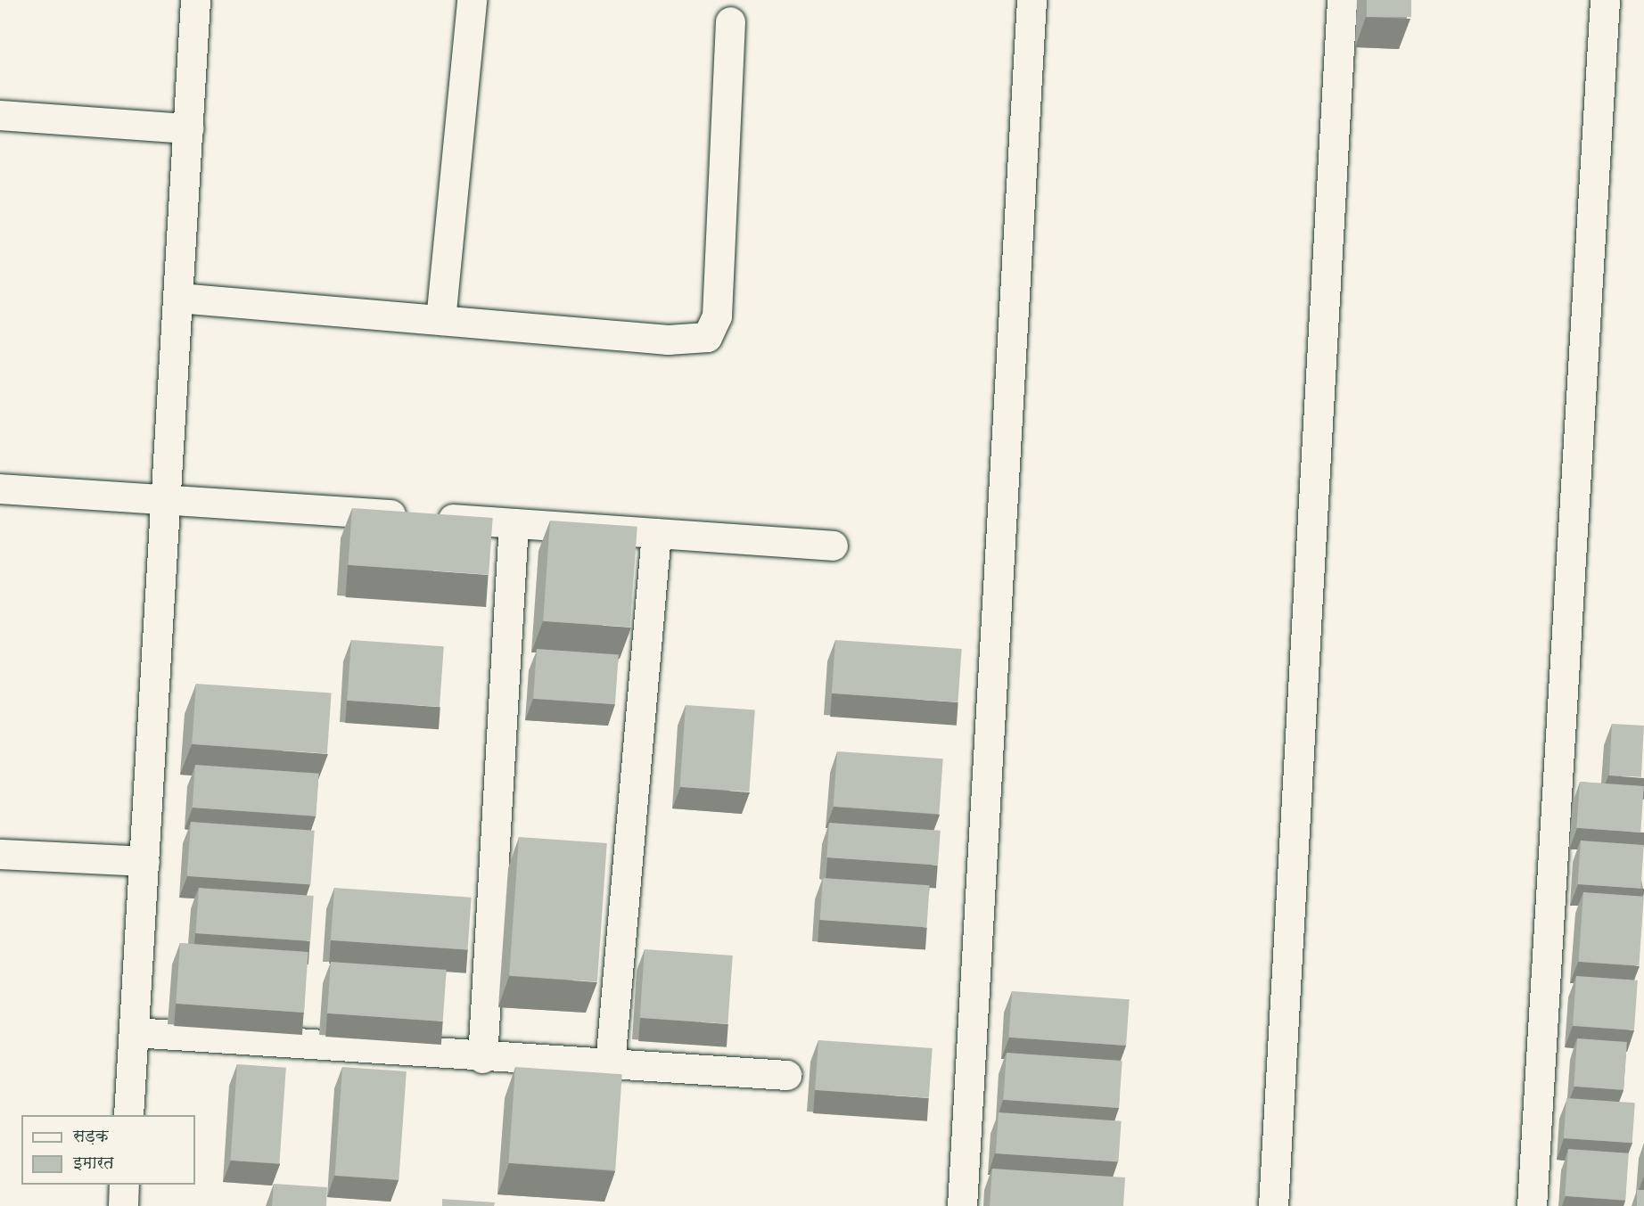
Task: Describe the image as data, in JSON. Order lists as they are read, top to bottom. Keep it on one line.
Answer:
{"legend":["सड़क","इमारत"]}
